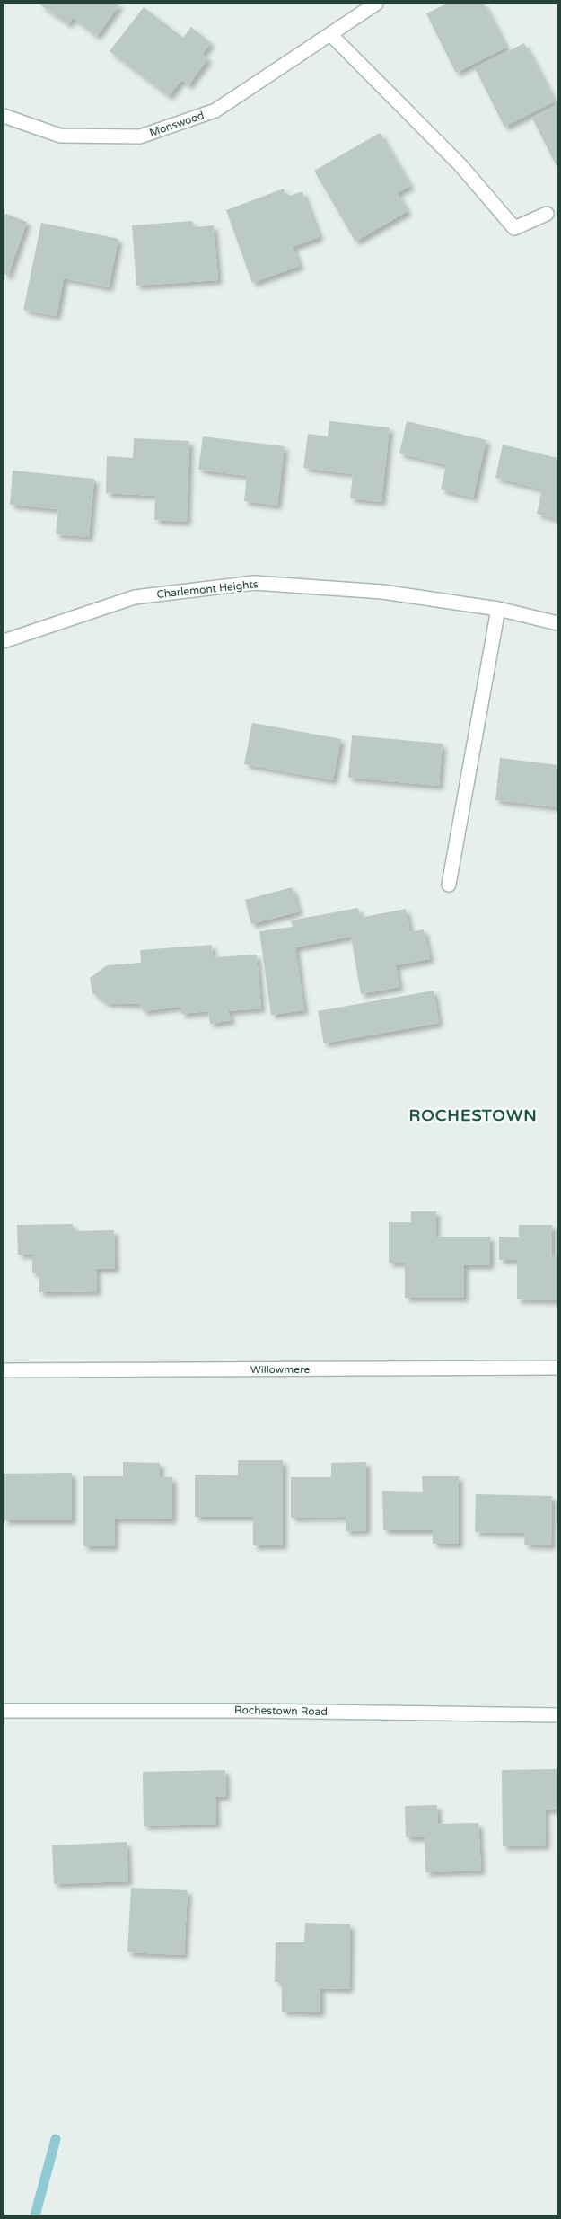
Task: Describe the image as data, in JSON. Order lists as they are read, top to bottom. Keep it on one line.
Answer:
{"streets":{"street":["Monswood","Charlemont Heights","Willowmere","Rochestown Road"]},"districts":["ROCHESTOWN"]}
